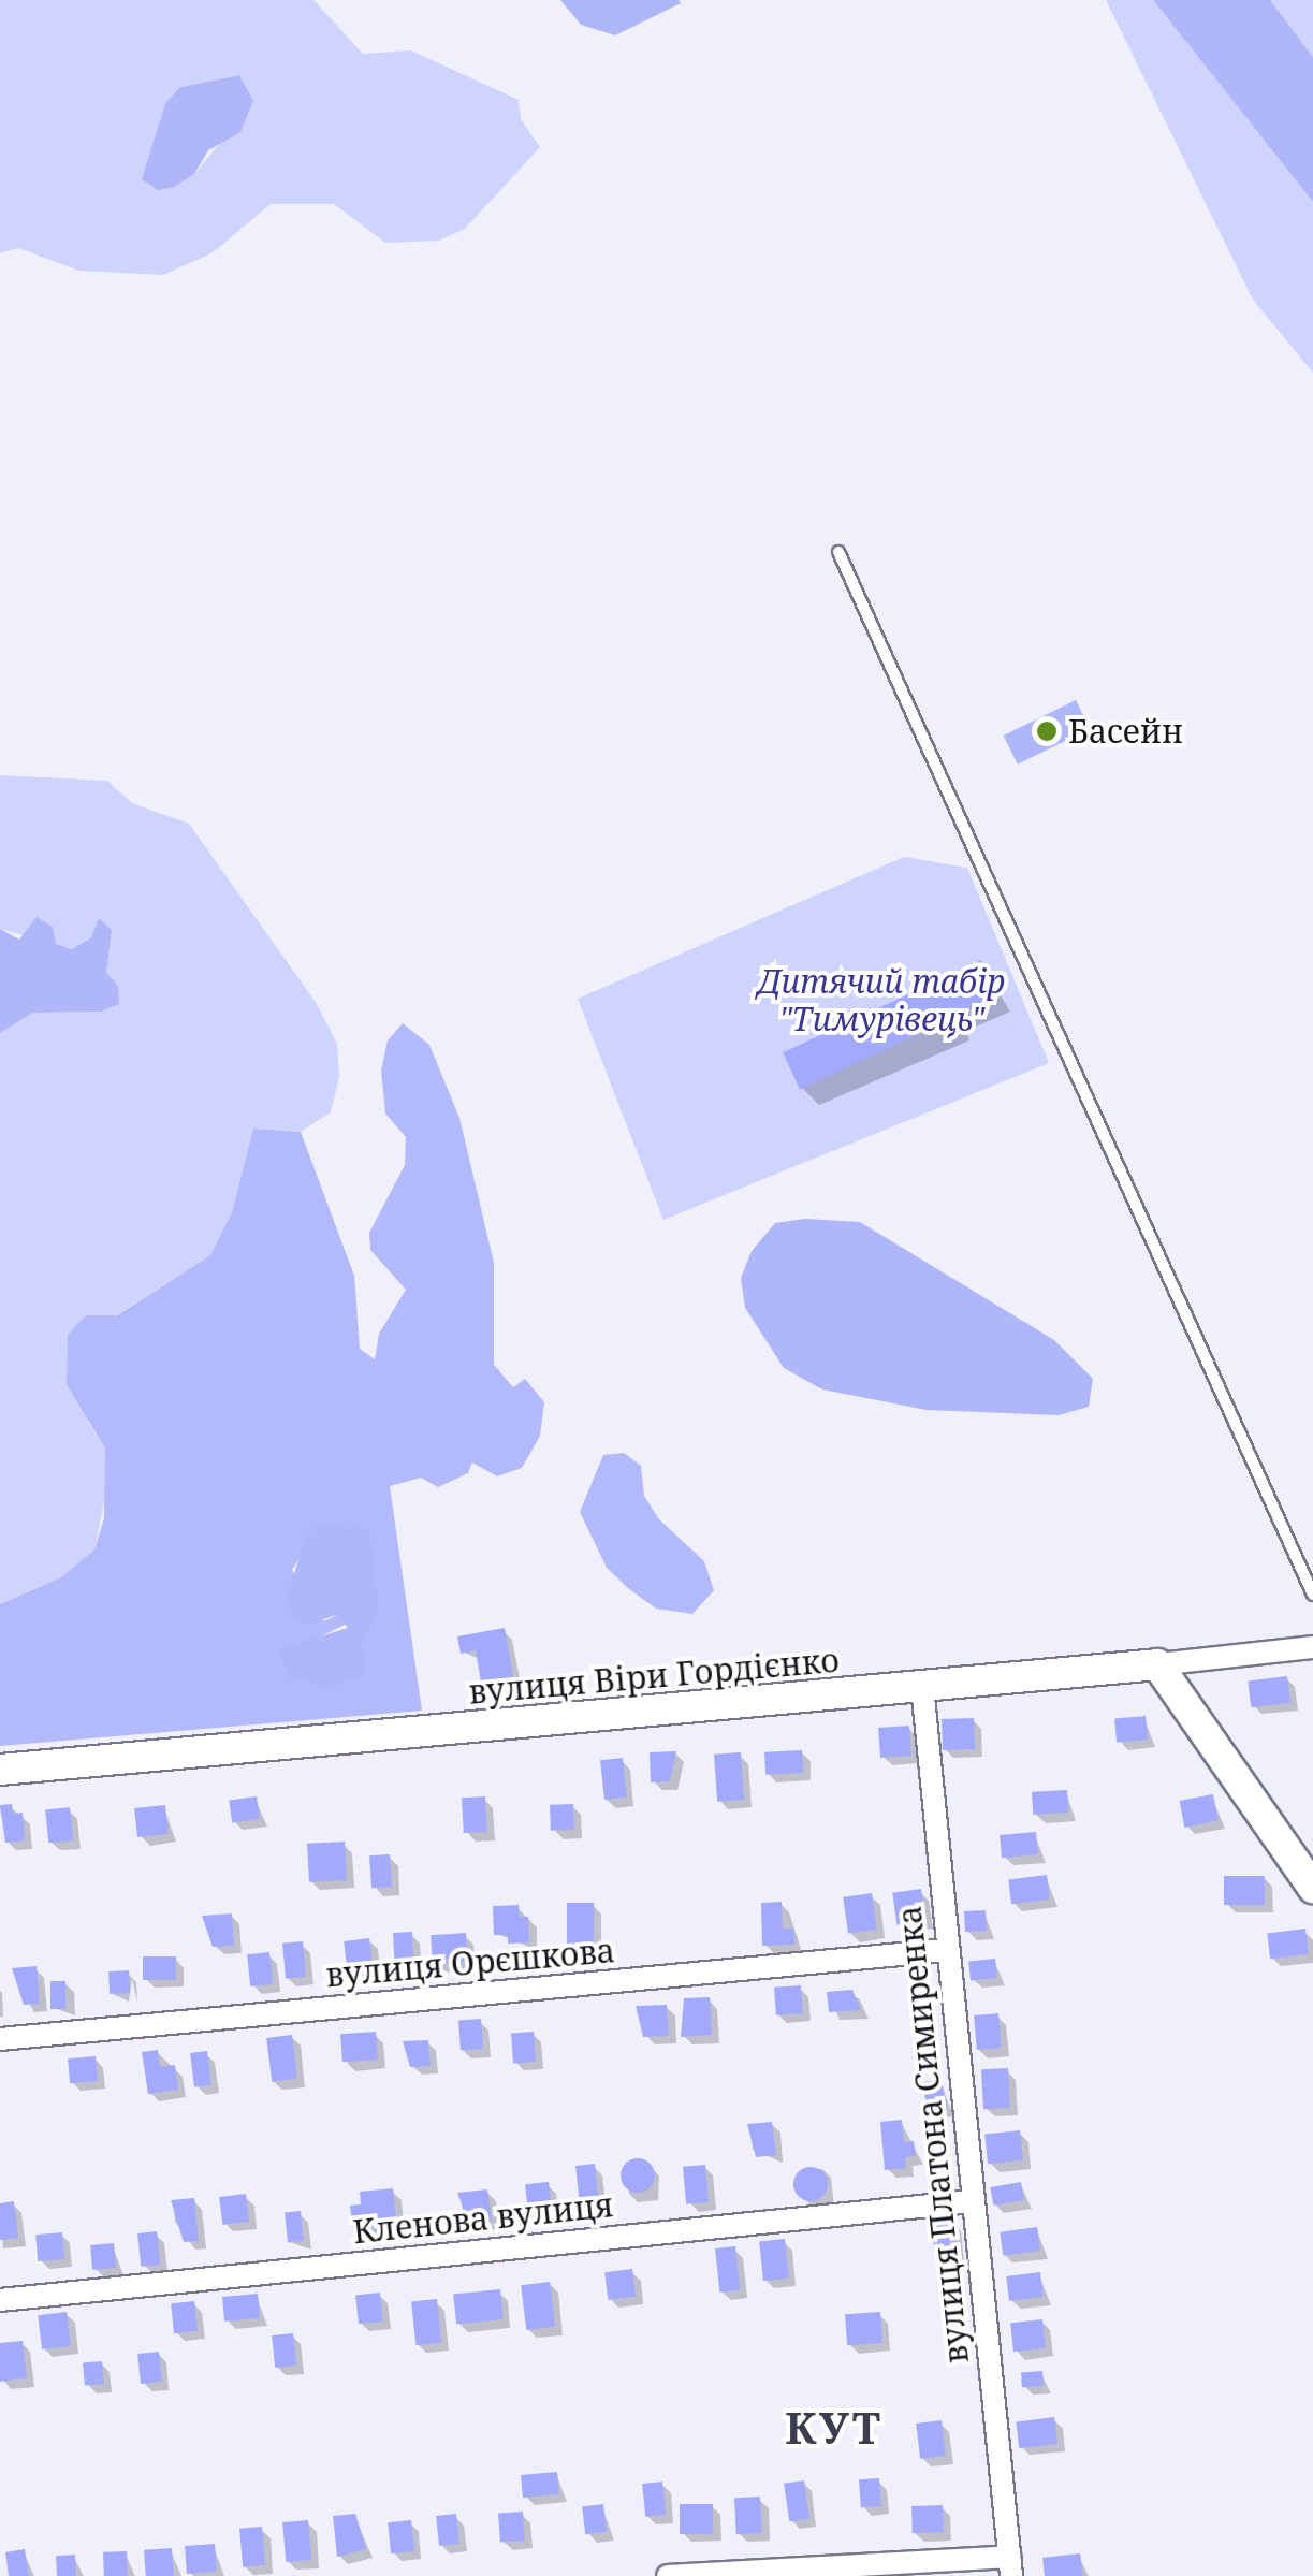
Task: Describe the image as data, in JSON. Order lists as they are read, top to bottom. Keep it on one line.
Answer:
{"streets":{"street":["вулиця Віри Гордієнко","вулиця Орєшкова","вулиця Платона Симиренка","Кленова вулиця"]},"crossings":[["вулиця Віри Гордієнко","вулиця Платона Симиренка"],["вулиця Орєшкова","вулиця Платона Симиренка"],["вулиця Платона Симиренка","Кленова вулиця"]],"districts":["КУТ"],"parks":["Дитячий табір \"Тимурівець\""],"places":["Басейн"]}
